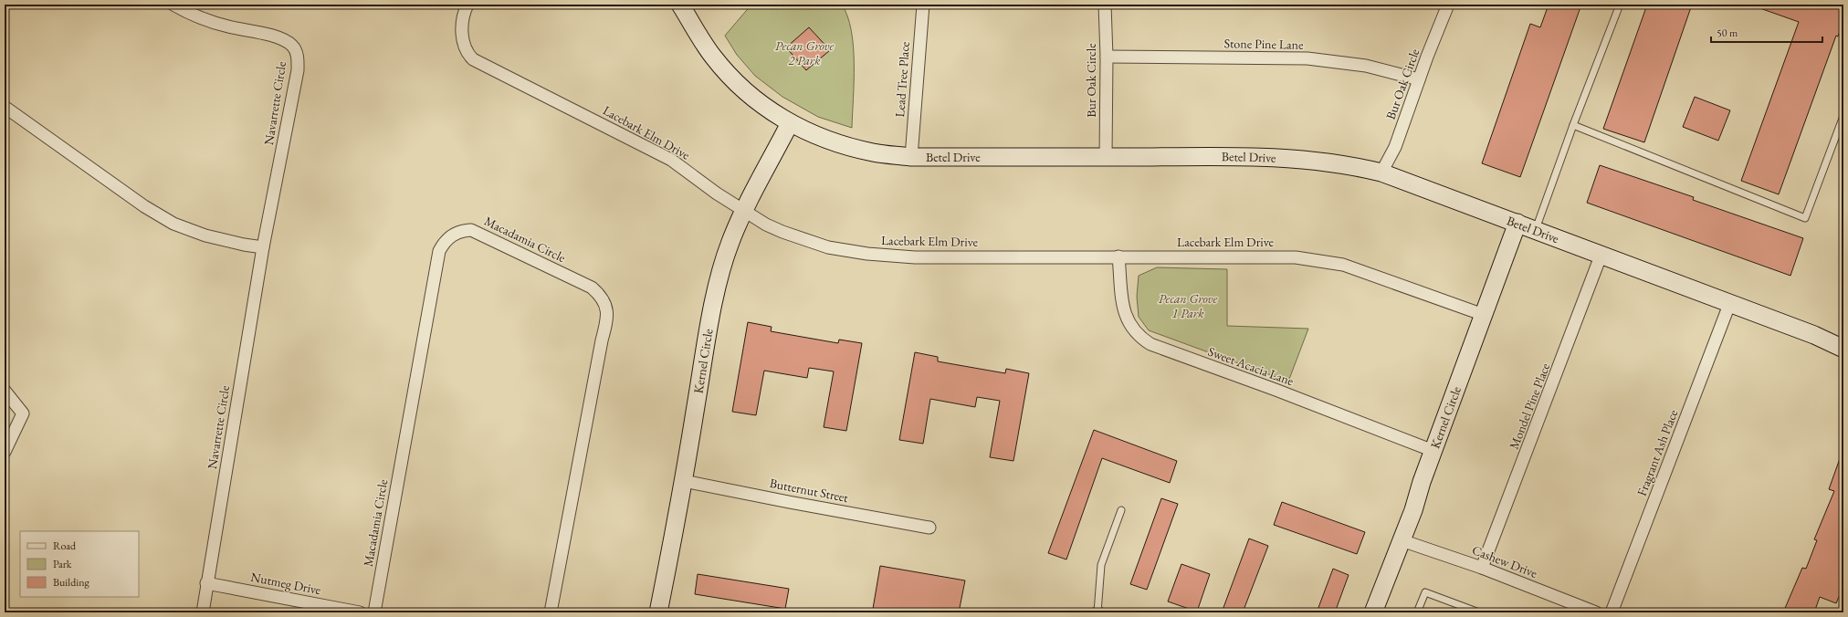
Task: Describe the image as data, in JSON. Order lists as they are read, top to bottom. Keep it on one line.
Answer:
{"streets":{"street":["Stone Pine Lane","Lead Tree Place","Bur Oak Circle","Navarrette Circle","Lacebark Elm Drive","Betel Drive","Macadamia Circle","Kernel Circle","Sweet Acacia Lane","Mondel Pine Place","Fragrant Ash Place","Butternut Street","Cashew Drive","Nutmeg Drive"]},"crossings":[["Stone Pine Lane","Bur Oak Circle"],["Lead Tree Place","Betel Drive"],["Bur Oak Circle","Betel Drive"],["Navarrette Circle","Nutmeg Drive"],["Lacebark Elm Drive","Kernel Circle"],["Lacebark Elm Drive","Sweet Acacia Lane"],["Betel Drive","Kernel Circle"],["Betel Drive","Mondel Pine Place"],["Betel Drive","Fragrant Ash Place"],["Kernel Circle","Sweet Acacia Lane"],["Kernel Circle","Butternut Street"],["Kernel Circle","Cashew Drive"],["Mondel Pine Place","Cashew Drive"]],"parks":["Pecan Grove 2 Park","Pecan Grove 1 Park"],"legend":["Road","Park","Building"],"scale_bar":"50 m"}
